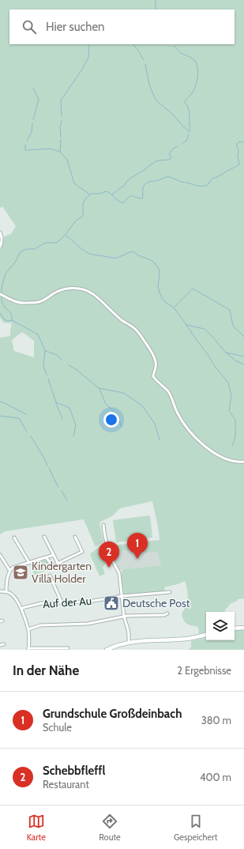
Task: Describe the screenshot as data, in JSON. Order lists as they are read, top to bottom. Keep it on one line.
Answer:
{"streets":{"street":["Auf der Au"]},"places":{"school or university":["Kindergarten Villa Holder"],"public building":["Deutsche Post"]},"page":{"search":"Hier suchen","pins":["1","2"],"heading":["In der Nähe","2 Ergebnisse"],"list":[{"mark":"1","name":"Grundschule Großdeinbach","note":"Schule","value":"380 m"},{"mark":"2","name":"Schebbfleffl","note":"Restaurant","value":"400 m"}],"nav":["Karte","Route","Gespeichert"]}}
